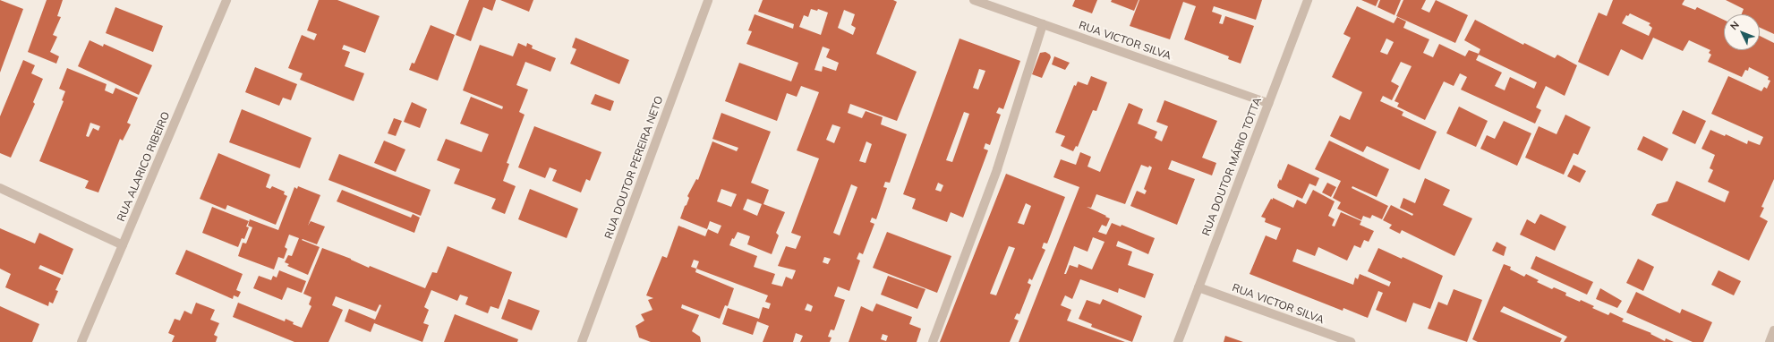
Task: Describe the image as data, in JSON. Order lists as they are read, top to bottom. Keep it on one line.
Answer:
{"streets":{"street":["RUA VICTOR SILVA","RUA ALARICO RIBEIRO","RUA DOUTOR MÁRIO TOTTA","RUA DOUTOR PEREIRA NETO"]},"crossings":[["RUA VICTOR SILVA","RUA DOUTOR MÁRIO TOTTA"]],"north":"top left"}
